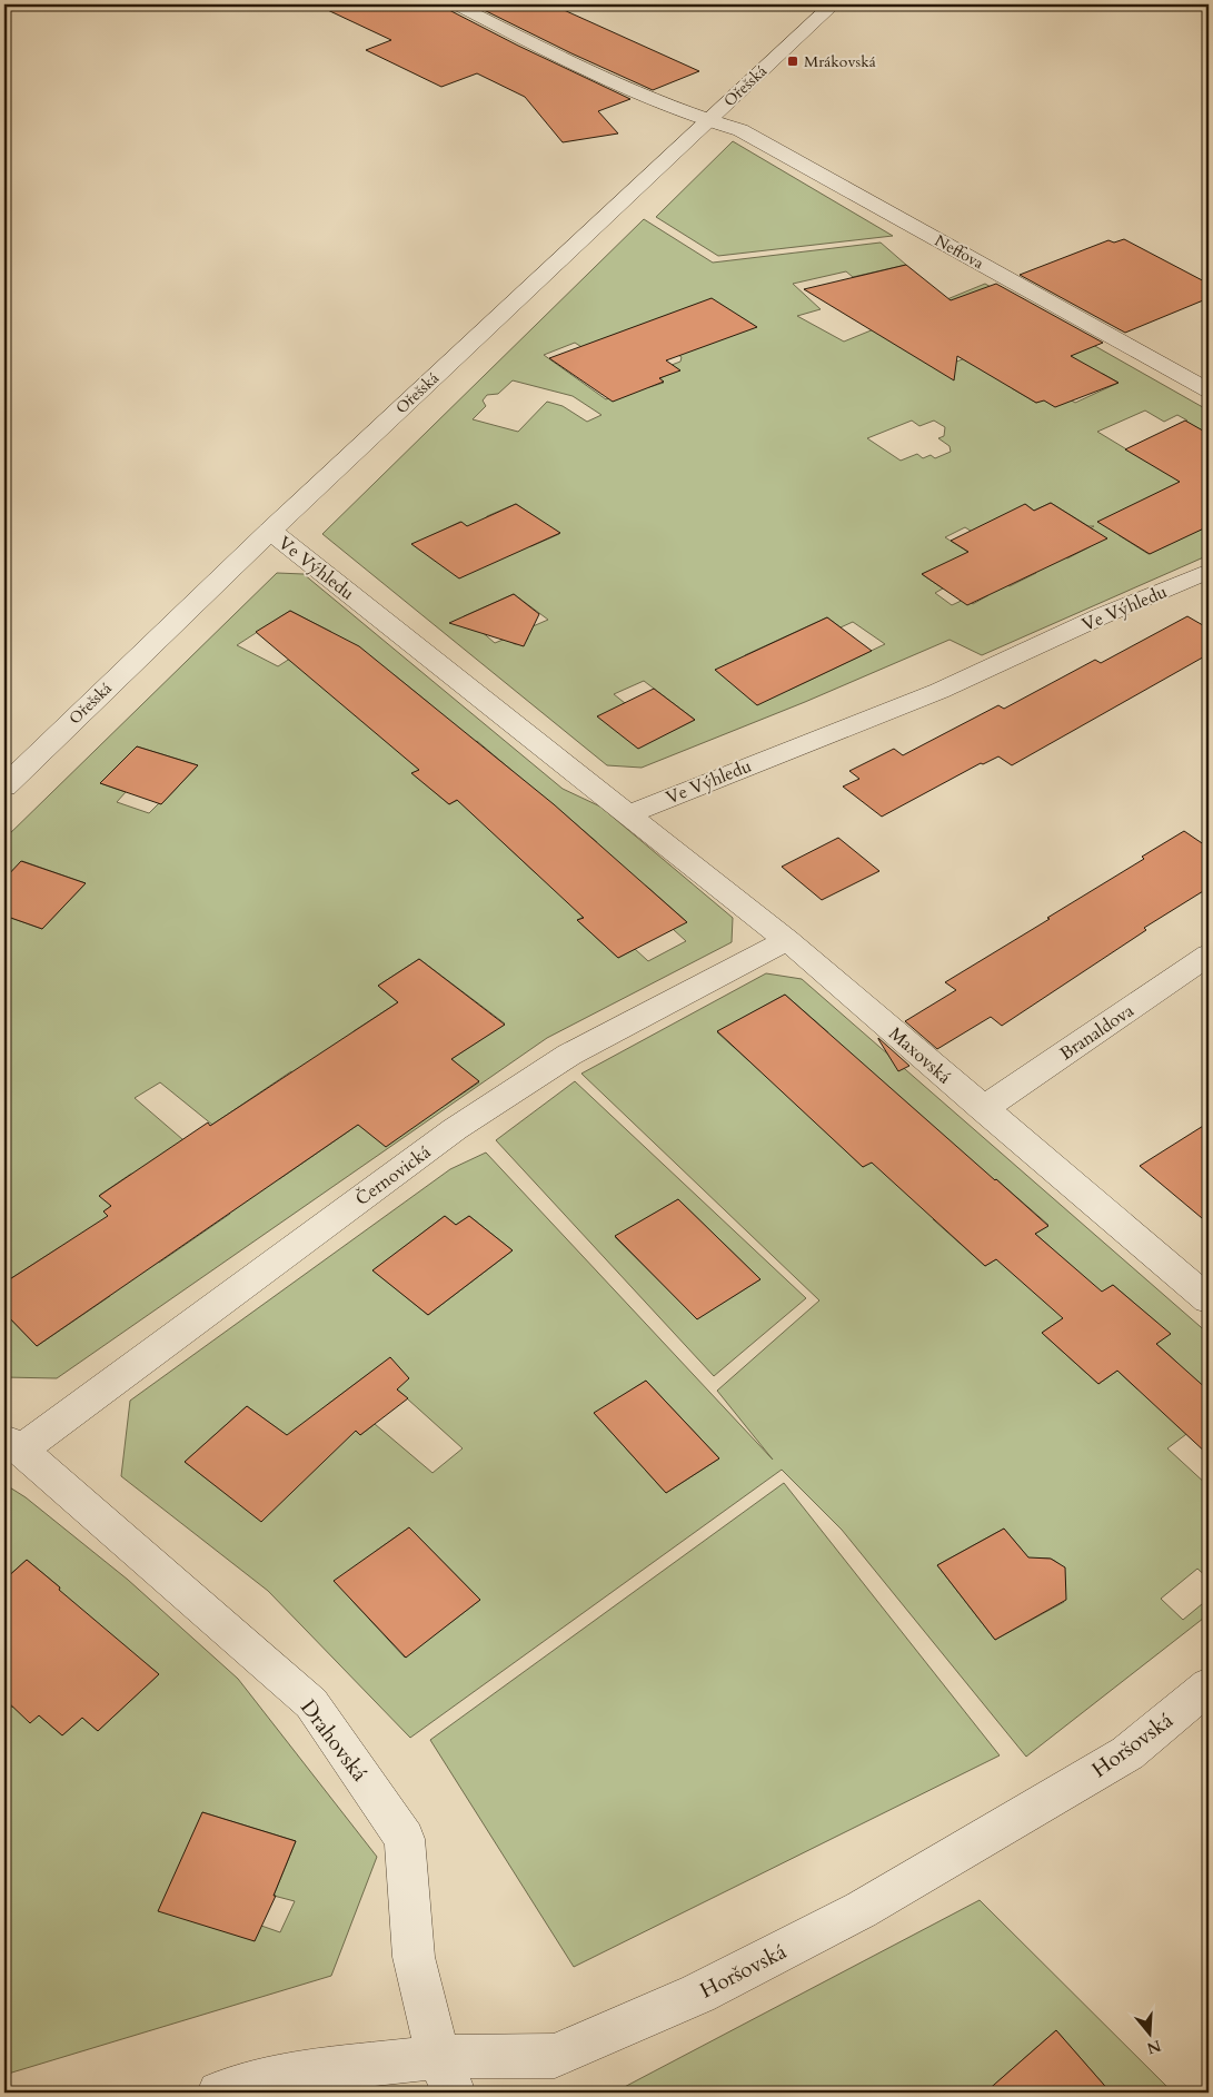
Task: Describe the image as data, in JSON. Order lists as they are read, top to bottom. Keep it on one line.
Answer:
{"streets":{"street":["Ořešská","Neffova","Ve Výhledu","Branaldova","Maxovská","Černovická","Drahovská","Horšovská"]},"crossings":[["Ořešská","Neffova"],["Ořešská","Ve Výhledu"],["Ve Výhledu","Maxovská"],["Branaldova","Maxovská"],["Maxovská","Černovická"],["Černovická","Drahovská"],["Drahovská","Horšovská"]],"places":{"transit":["Mrákovská"]},"north":"bottom"}
